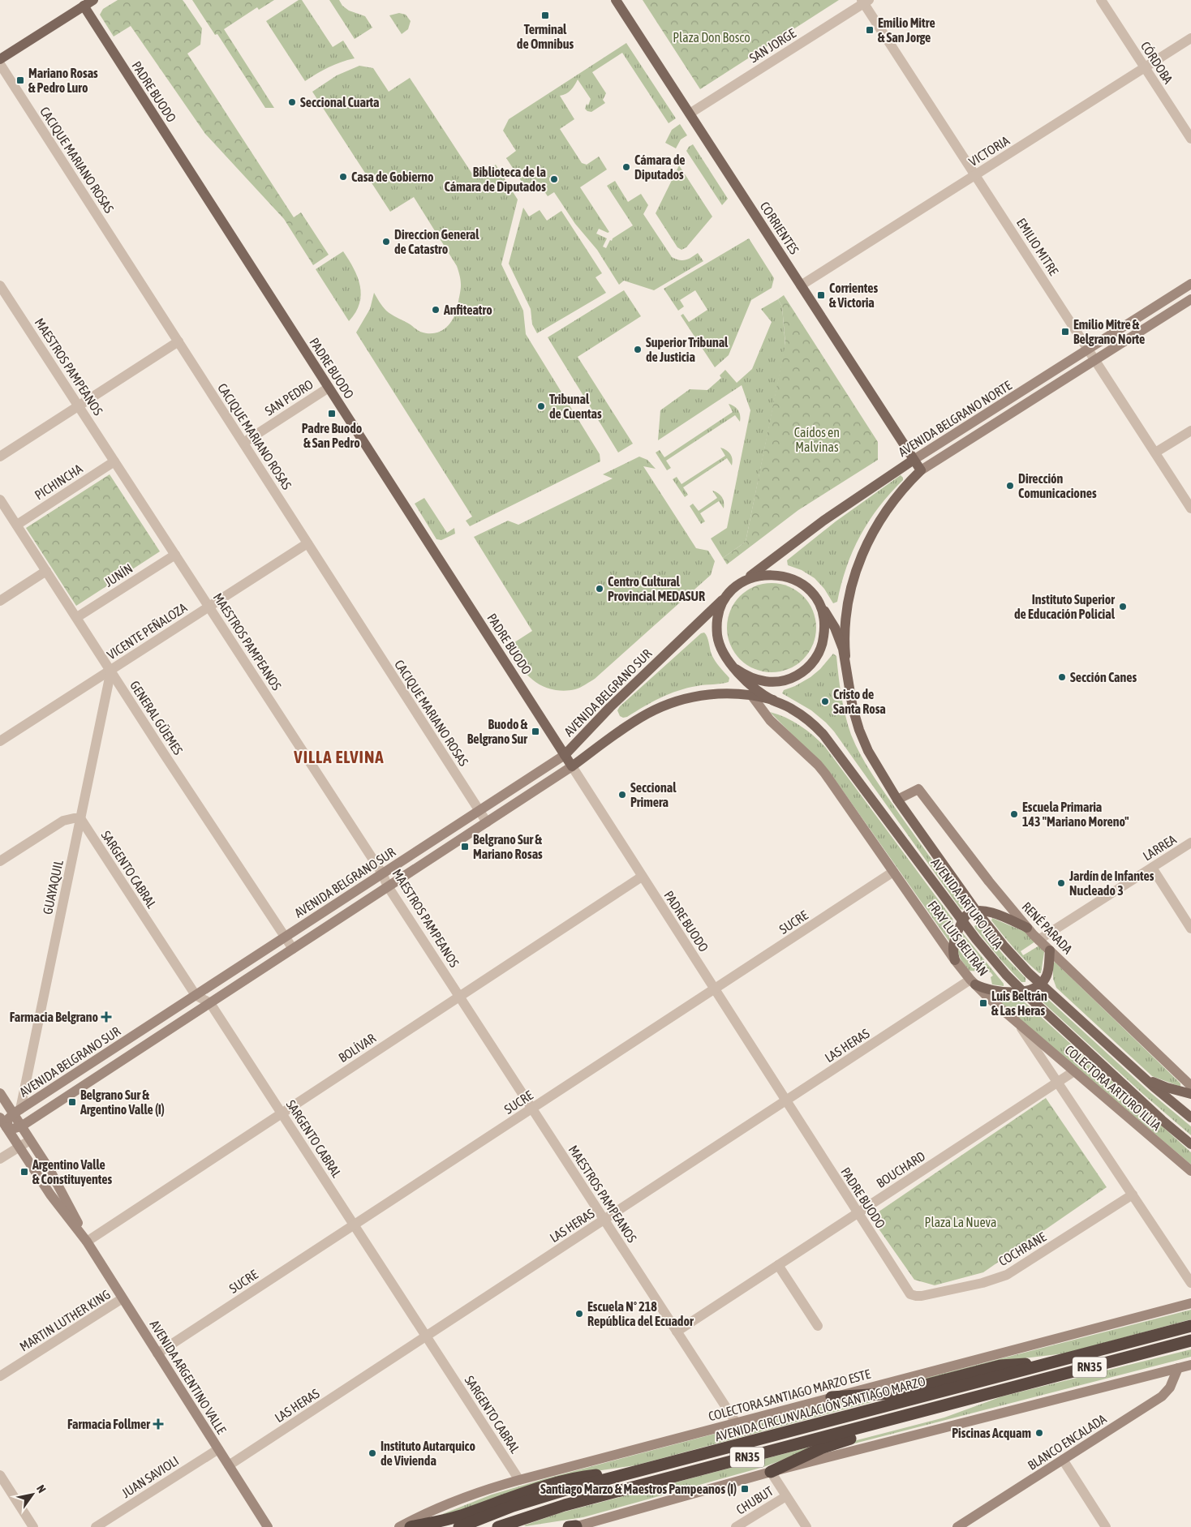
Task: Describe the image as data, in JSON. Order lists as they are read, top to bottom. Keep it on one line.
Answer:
{"streets":{"highway":["RN35","AVENIDA CIRCUNVALACIÓN SANTIAGO MARZO"],"main road":["PADRE BUODO","CORRIENTES","AVENIDA BELGRANO NORTE","AVENIDA BELGRANO SUR","AVENIDA ARTURO ILLIA"],"street":["SAN JORGE","CÓRDOBA","VICTORIA","CACIQUE MARIANO ROSAS","EMILIO MITRE","MAESTROS PAMPEANOS","SAN PEDRO","PICHINCHA","JUNÍN","VICENTE PEÑALOZA","GENERAL GÜEMES","LARREA","SARGENTO CABRAL","GUAYAQUIL","SUCRE","RENÉ PARADA","FRAY LUIS BELTRÁN","LAS HERAS","BOLÍVAR","COLECTORA ARTURO ILLIA","BOUCHARD","COCHRANE","MARTIN LUTHER KING","AVENIDA ARGENTINO VALLE","COLECTORA SANTIAGO MARZO ESTE","BLANCO ENCALADA","JUAN SAVIOLI","CHUBUT"]},"crossings":[["SAN JORGE","CORRIENTES"],["SAN JORGE","EMILIO MITRE"],["CÓRDOBA","VICTORIA"],["PADRE BUODO","SAN PEDRO"],["PADRE BUODO","AVENIDA BELGRANO SUR"],["PADRE BUODO","SUCRE"],["PADRE BUODO","LAS HERAS"],["PADRE BUODO","BOLÍVAR"],["PADRE BUODO","BOUCHARD"],["PADRE BUODO","COCHRANE"],["VICTORIA","CORRIENTES"],["VICTORIA","EMILIO MITRE"],["CACIQUE MARIANO ROSAS","SAN PEDRO"],["CACIQUE MARIANO ROSAS","VICENTE PEÑALOZA"],["CACIQUE MARIANO ROSAS","AVENIDA BELGRANO SUR"],["CORRIENTES","AVENIDA BELGRANO NORTE"],["EMILIO MITRE","AVENIDA BELGRANO NORTE"],["MAESTROS PAMPEANOS","PICHINCHA"],["MAESTROS PAMPEANOS","JUNÍN"],["MAESTROS PAMPEANOS","VICENTE PEÑALOZA"],["MAESTROS PAMPEANOS","AVENIDA BELGRANO SUR"],["MAESTROS PAMPEANOS","SUCRE"],["MAESTROS PAMPEANOS","LAS HERAS"],["MAESTROS PAMPEANOS","BOLÍVAR"],["MAESTROS PAMPEANOS","BOUCHARD"],["MAESTROS PAMPEANOS","COLECTORA SANTIAGO MARZO ESTE"],["AVENIDA BELGRANO NORTE","AVENIDA BELGRANO SUR"],["AVENIDA BELGRANO NORTE","AVENIDA ARTURO ILLIA"],["PICHINCHA","GENERAL GÜEMES"],["JUNÍN","GENERAL GÜEMES"],["VICENTE PEÑALOZA","GENERAL GÜEMES"],["VICENTE PEÑALOZA","GUAYAQUIL"],["AVENIDA BELGRANO SUR","GENERAL GÜEMES"],["AVENIDA BELGRANO SUR","SARGENTO CABRAL"],["AVENIDA BELGRANO SUR","GUAYAQUIL"],["AVENIDA BELGRANO SUR","AVENIDA ARTURO ILLIA"],["AVENIDA BELGRANO SUR","FRAY LUIS BELTRÁN"],["AVENIDA BELGRANO SUR","AVENIDA ARGENTINO VALLE"],["GENERAL GÜEMES","GUAYAQUIL"],["LARREA","RENÉ PARADA"],["SARGENTO CABRAL","GUAYAQUIL"],["SARGENTO CABRAL","SUCRE"],["SARGENTO CABRAL","LAS HERAS"],["SARGENTO CABRAL","BOLÍVAR"],["SARGENTO CABRAL","COLECTORA SANTIAGO MARZO ESTE"],["GUAYAQUIL","AVENIDA ARGENTINO VALLE"],["AVENIDA ARTURO ILLIA","RENÉ PARADA"],["AVENIDA ARTURO ILLIA","FRAY LUIS BELTRÁN"],["SUCRE","FRAY LUIS BELTRÁN"],["SUCRE","AVENIDA ARGENTINO VALLE"],["FRAY LUIS BELTRÁN","LAS HERAS"],["FRAY LUIS BELTRÁN","COLECTORA ARTURO ILLIA"],["FRAY LUIS BELTRÁN","BOUCHARD"],["FRAY LUIS BELTRÁN","COCHRANE"],["LAS HERAS","AVENIDA ARGENTINO VALLE"],["BOLÍVAR","AVENIDA ARGENTINO VALLE"],["COLECTORA ARTURO ILLIA","BOUCHARD"],["MARTIN LUTHER KING","AVENIDA ARGENTINO VALLE"],["AVENIDA ARGENTINO VALLE","JUAN SAVIOLI"]],"districts":["VILLA ELVINA"],"parks":["Plaza Don Bosco","Caídos en Malvinas","Plaza La Nueva"],"places":{"transit":["Terminal de Omnibus","Emilio Mitre & San Jorge","Mariano Rosas & Pedro Luro","Corrientes & Victoria","Emilio Mitre & Belgrano Norte","Padre Buodo & San Pedro","Buodo & Belgrano Sur","Belgrano Sur & Mariano Rosas","Luis Beltrán & Las Heras","Belgrano Sur & Argentino Valle (I)","Argentino Valle & Constituyentes","Santiago Marzo & Maestros Pampeanos (I)"],"other":["Seccional Cuarta","Cámara de Diputados","Casa de Gobierno","Biblioteca de la Cámara de Diputados","Direccion General de Catastro","Anfiteatro","Superior Tribunal de Justicia","Tribunal de Cuentas","Dirección Comunicaciones","Centro Cultural Provincial MEDASUR","Instituto Superior de Educación Policial","Sección Canes","Cristo de Santa Rosa","Seccional Primera","Escuela Primaria 143 \"Mariano Moreno\"","Jardín de Infantes Nucleado 3","Escuela N° 218 República del Ecuador","Piscinas Acquam","Instituto Autarquico de Vivienda"],"health":["Farmacia Belgrano","Farmacia Follmer"]},"north":"top right"}
